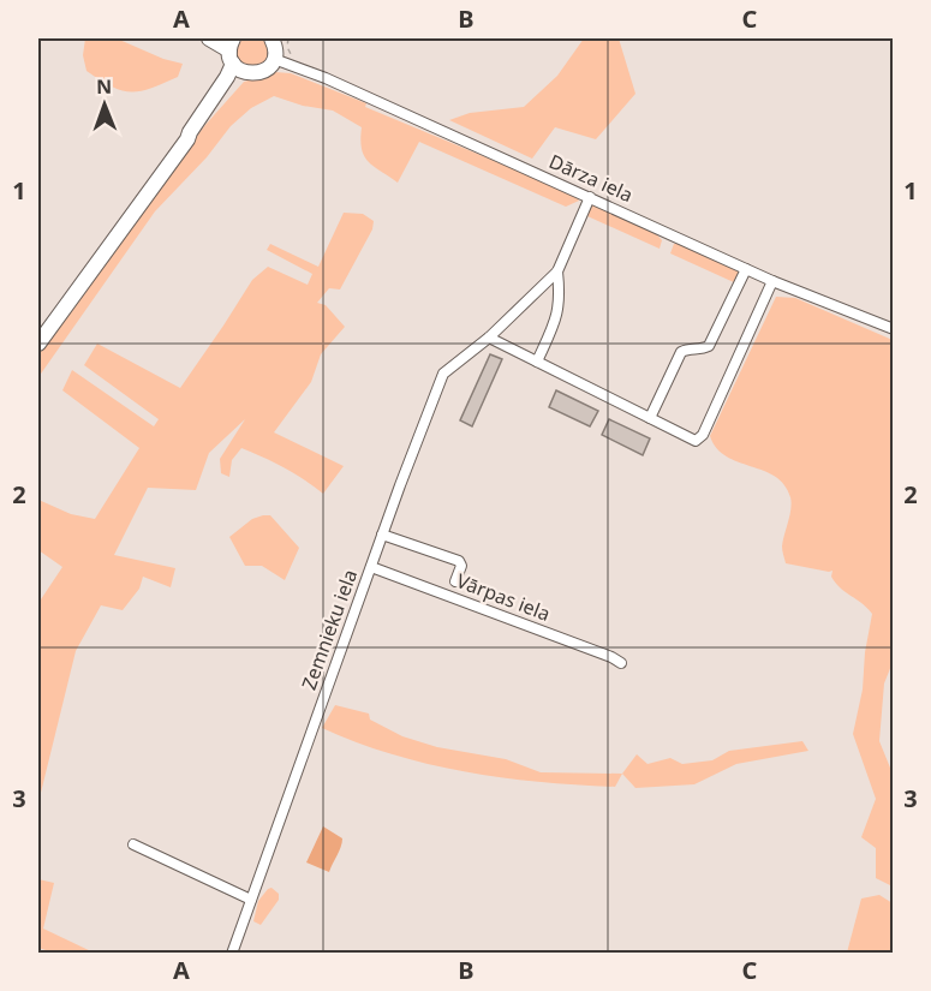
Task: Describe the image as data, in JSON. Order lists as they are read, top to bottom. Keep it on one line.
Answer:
{"streets":{"street":["Dārza iela","Vārpas iela","Zemnieku iela"]},"crossings":[["Vārpas iela","Zemnieku iela"]],"north":"top","grid":{"columns":["A","B","C"],"rows":["1","2","3"]}}
